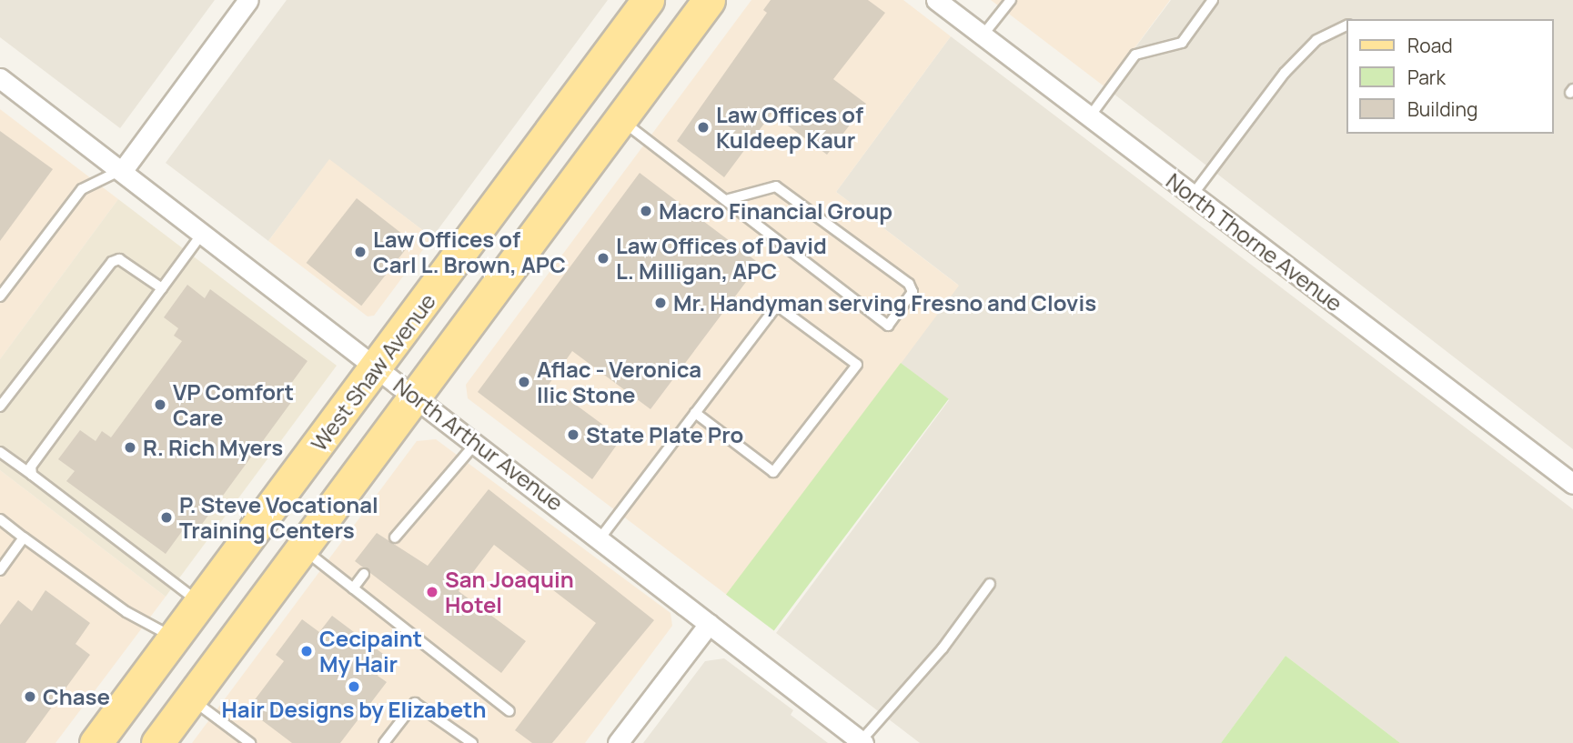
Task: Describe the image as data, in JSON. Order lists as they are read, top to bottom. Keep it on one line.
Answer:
{"streets":{"main road":["West Shaw Avenue"],"street":["North Thorne Avenue","North Arthur Avenue"]},"crossings":[["West Shaw Avenue","North Arthur Avenue"]],"places":["Law Offices of Kuldeep Kaur","Macro Financial Group","Law Offices of Carl L. Brown, APC","Law Offices of David L. Milligan, APC","Mr. Handyman serving Fresno and Clovis","Aflac - Veronica IIic Stone","VP Comfort Care","State Plate Pro","R. Rich Myers","P. Steve Vocational Training Centers","San Joaquin Hotel","Cecipaint My Hair","Hair Designs by Elizabeth","Chase"],"legend":["Road","Park","Building"]}
